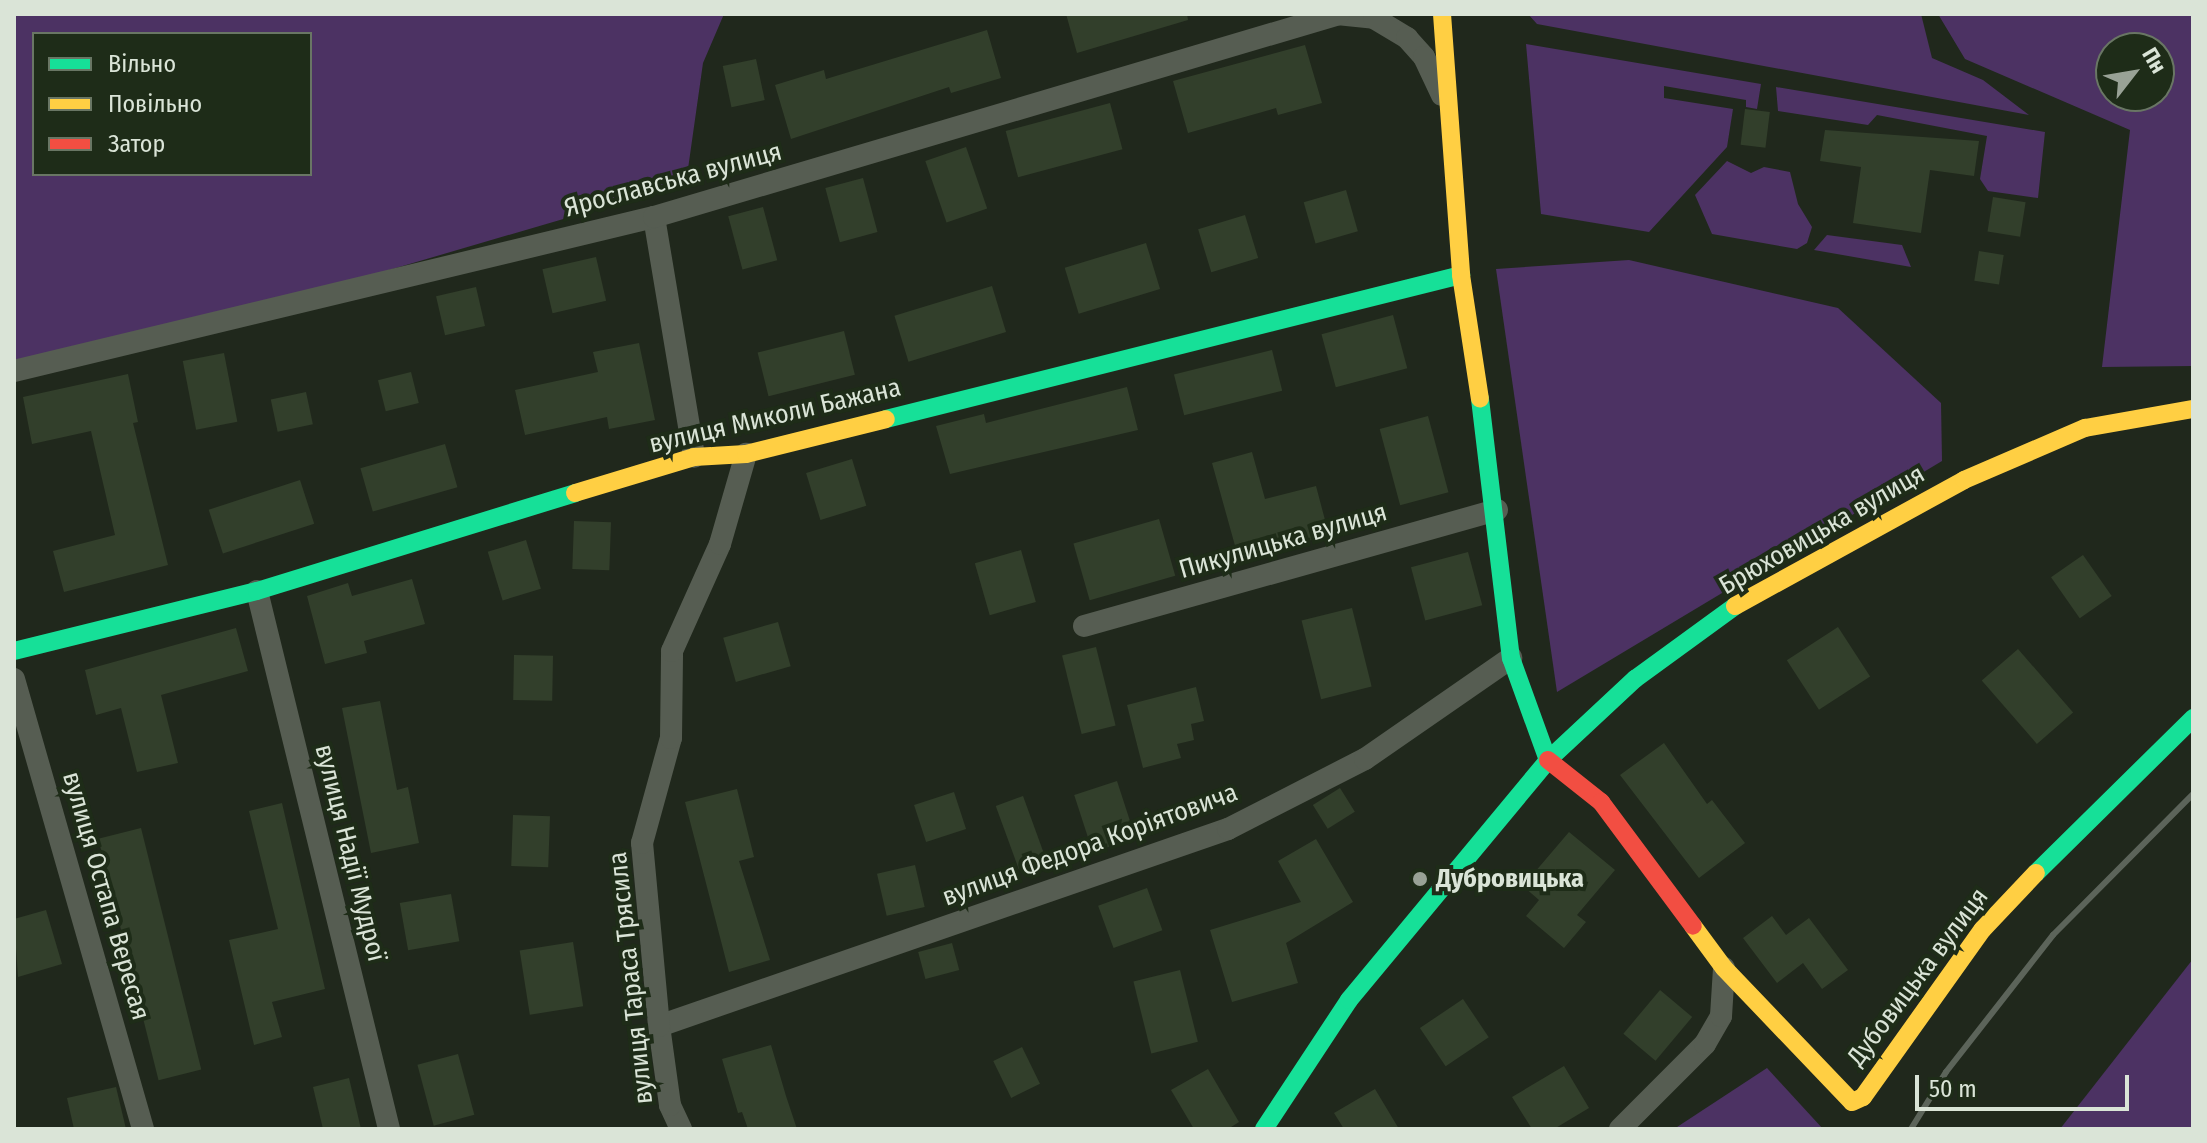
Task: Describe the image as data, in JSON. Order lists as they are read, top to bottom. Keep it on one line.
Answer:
{"streets":{"street":["Ярославська вулиця","вулиця Миколи Бажана","Брюховицька вулиця","Пикулицька вулиця","вулиця Федора Коріятовича","вулиця Надії Мудрої","вулиця Остапа Вересая","Дубовицька вулиця","вулиця Тараса Трясила"]},"crossings":[["вулиця Миколи Бажана","вулиця Надії Мудрої"],["вулиця Миколи Бажана","вулиця Тараса Трясила"],["Брюховицька вулиця","Дубовицька вулиця"],["вулиця Федора Коріятовича","вулиця Тараса Трясила"]],"places":["Дубровицька"],"legend":["Вільно","Повільно","Затор"],"scale_bar":"50 m","north":"top right"}
